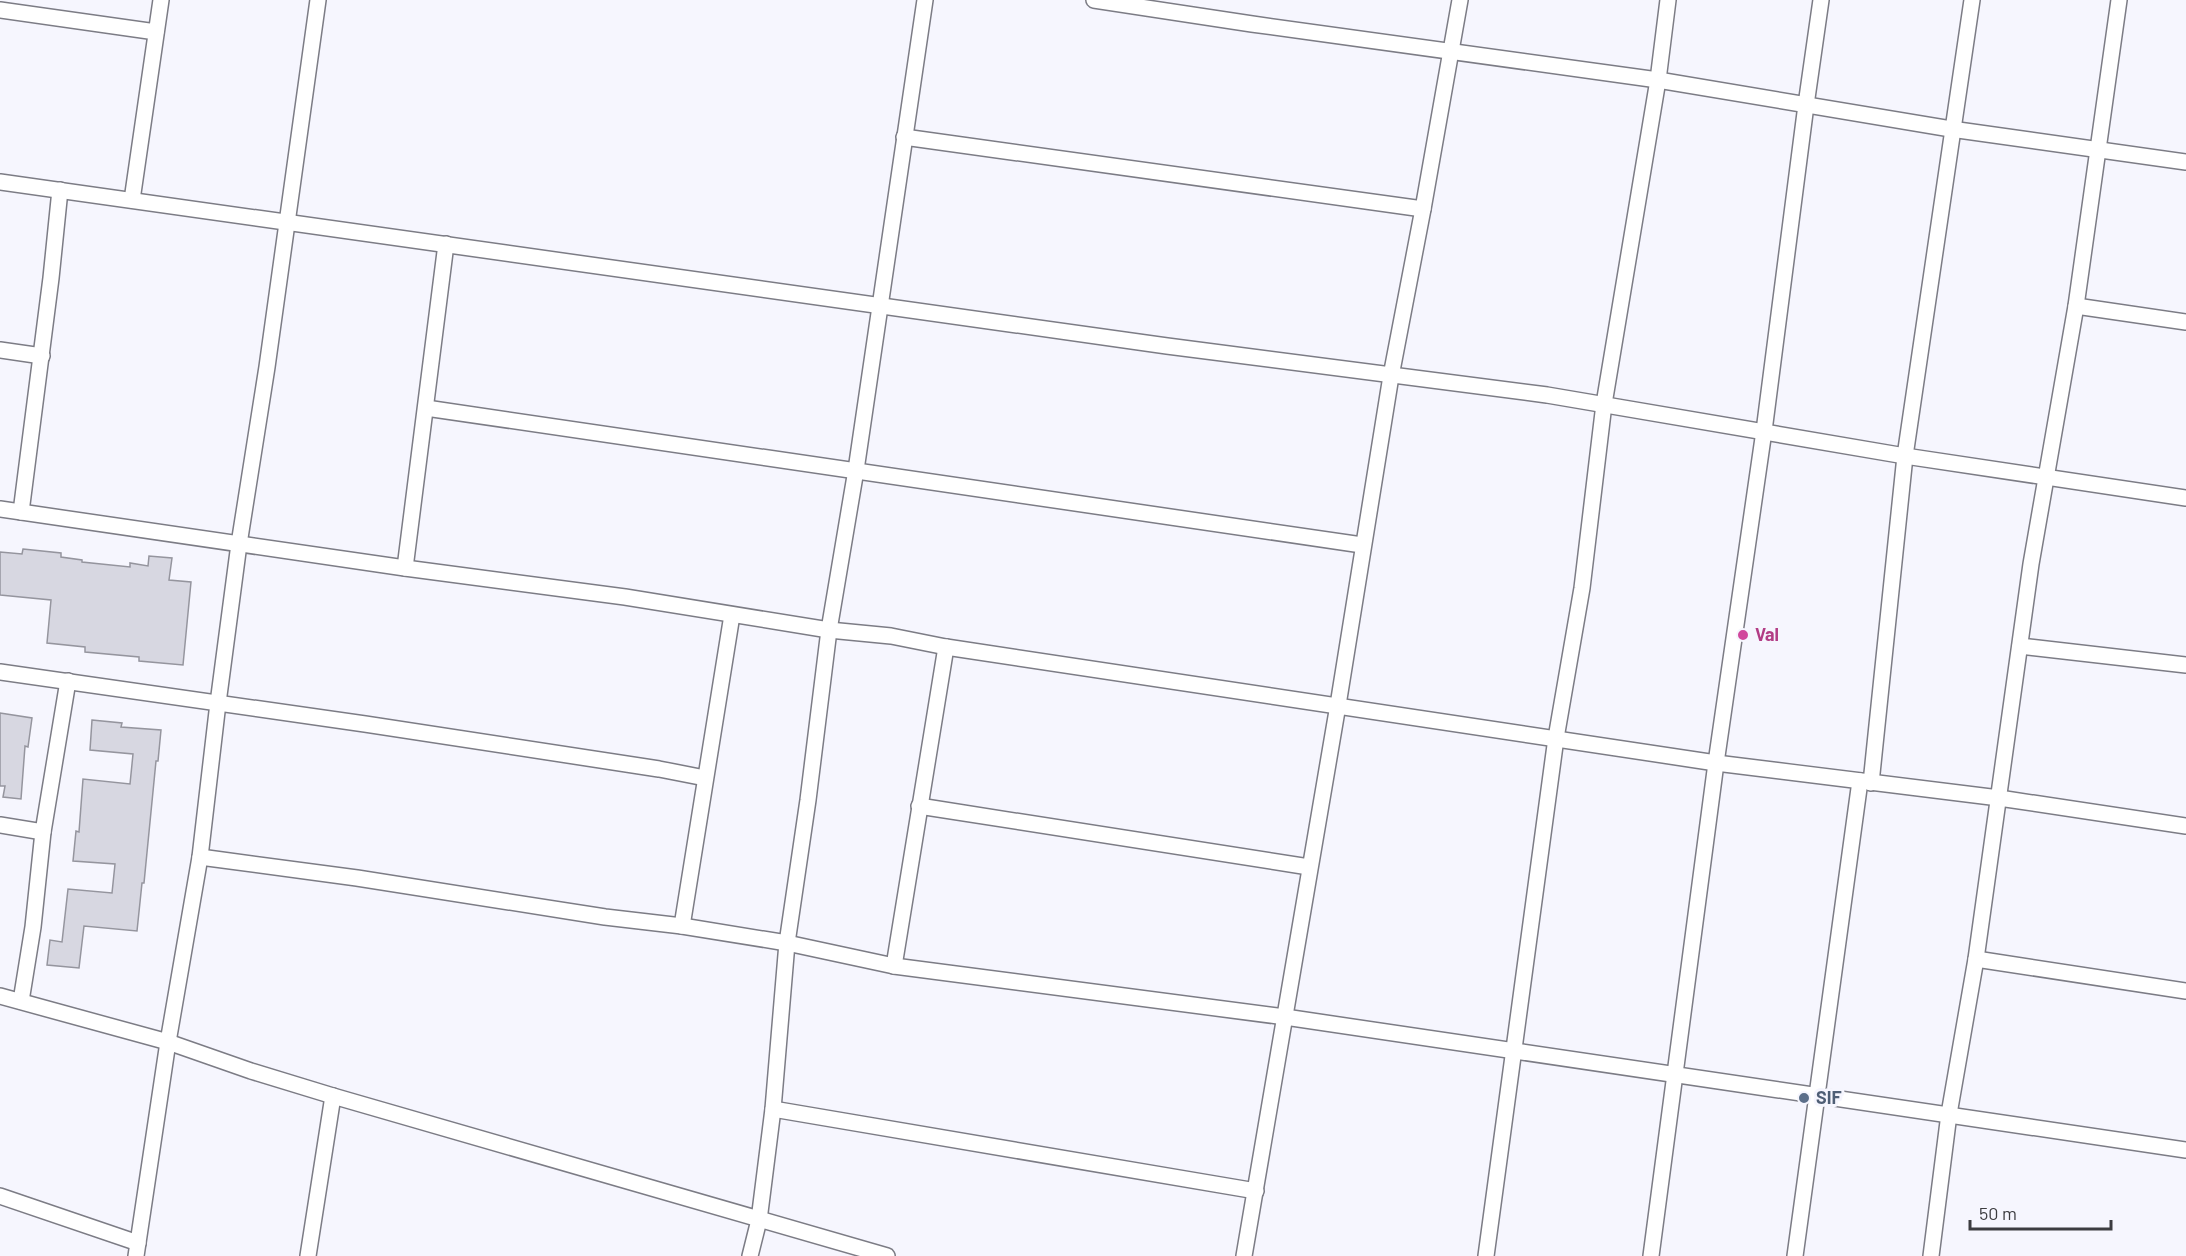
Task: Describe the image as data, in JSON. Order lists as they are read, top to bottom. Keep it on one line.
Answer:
{"places":["Val","SIF"],"scale_bar":"50 m"}
